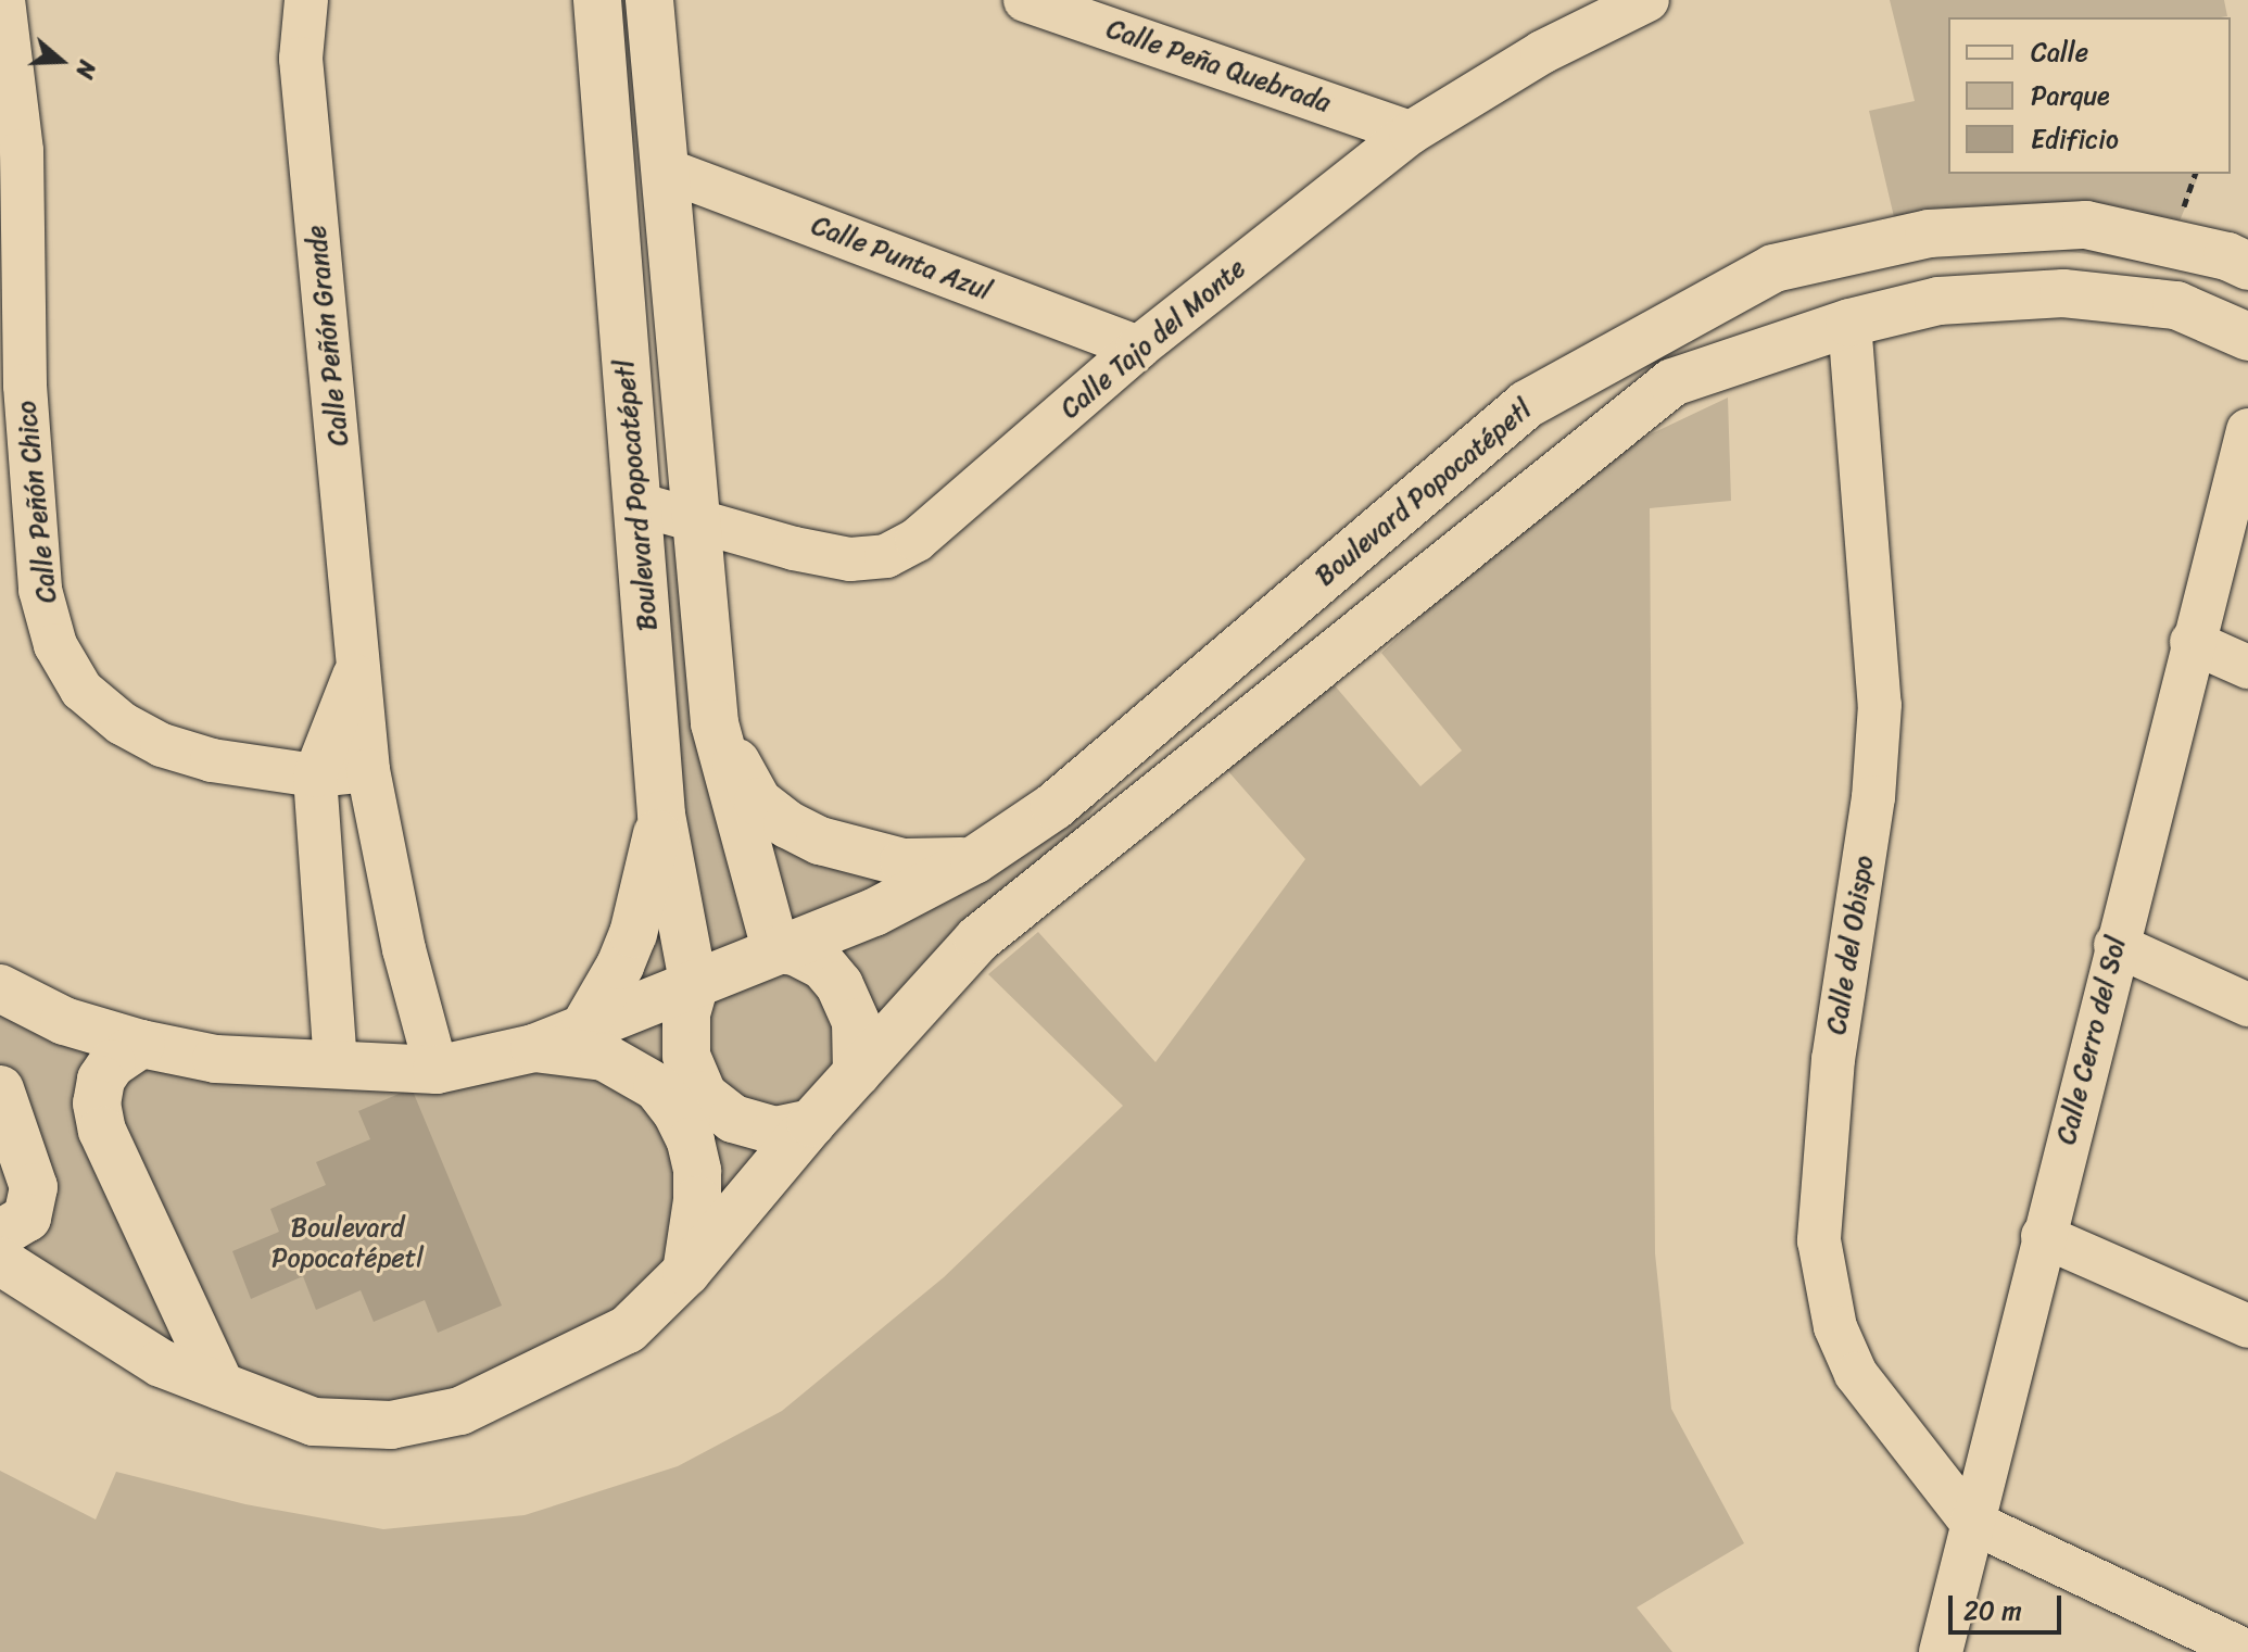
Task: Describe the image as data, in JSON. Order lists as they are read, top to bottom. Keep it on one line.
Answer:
{"streets":{"street":["Calle Peña Quebrada","Calle Punta Azul","Calle Peñón Grande","Calle Tajo del Monte","Boulevard Popocatépetl","Calle Peñón Chico","Calle del Obispo","Calle Cerro del Sol"]},"crossings":[["Calle Peña Quebrada","Calle Tajo del Monte"],["Calle Punta Azul","Calle Tajo del Monte"],["Calle Peñón Grande","Boulevard Popocatépetl"],["Calle Peñón Grande","Calle Peñón Chico"],["Calle Tajo del Monte","Boulevard Popocatépetl"],["Calle del Obispo","Calle Cerro del Sol"]],"parks":["Boulevard Popocatépetl"],"legend":["Calle","Parque","Edificio"],"scale_bar":"20 m","north":"right"}
